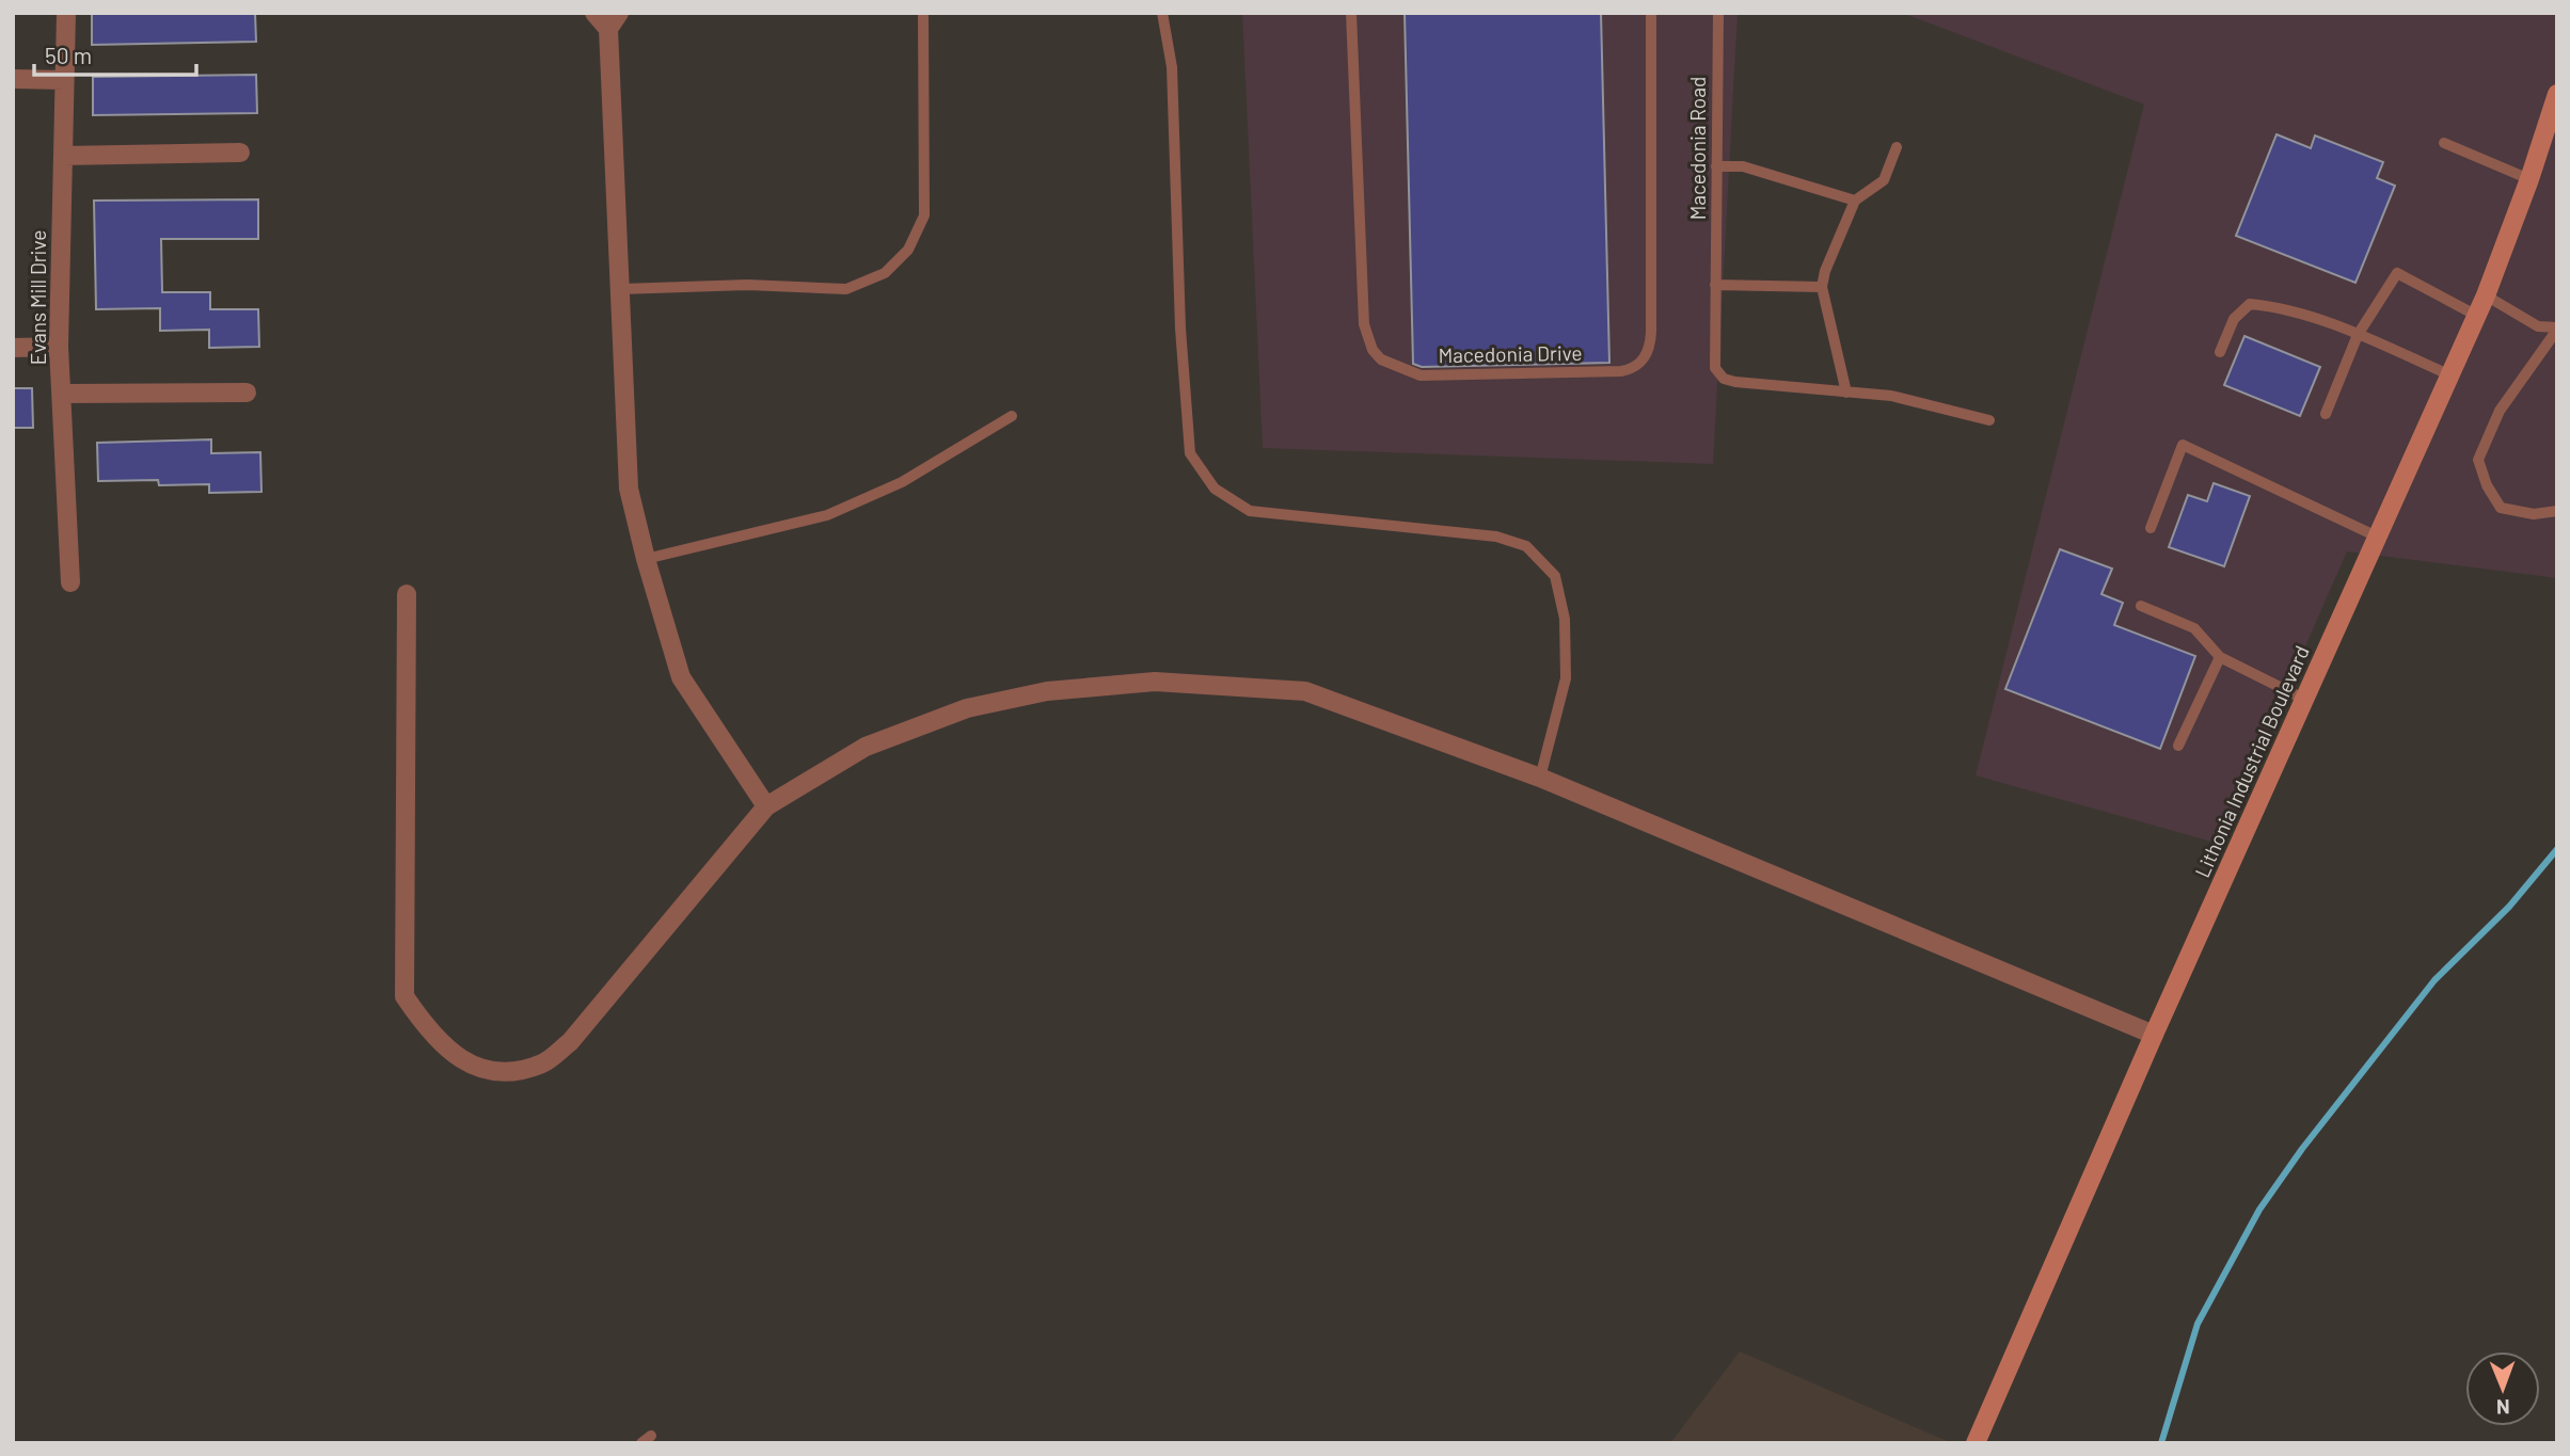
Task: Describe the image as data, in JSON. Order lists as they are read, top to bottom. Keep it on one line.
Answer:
{"streets":{"main road":["Lithonia Industrial Boulevard"],"street":["Evans Mill Drive"],"lane":["Macedonia Road","Macedonia Drive"]},"scale_bar":"50 m","north":"bottom"}
